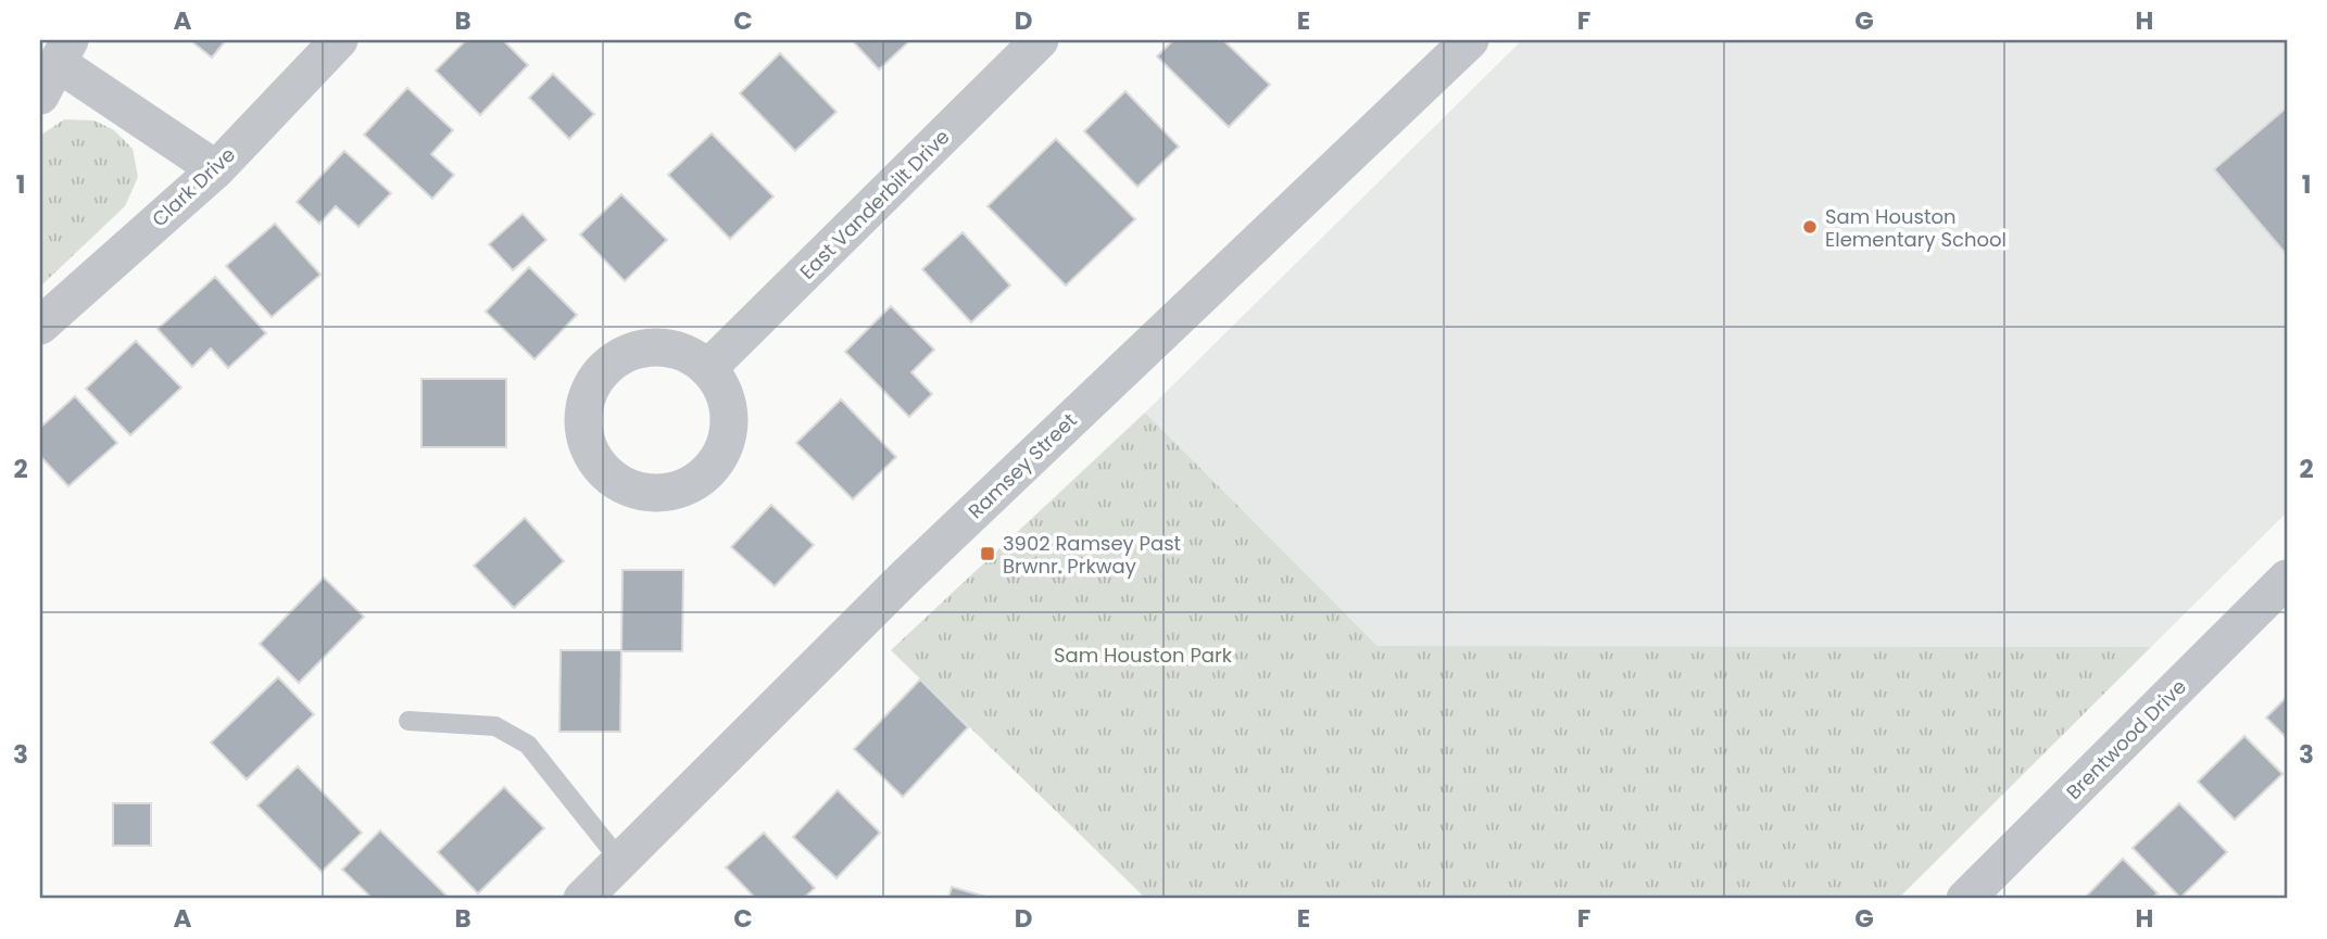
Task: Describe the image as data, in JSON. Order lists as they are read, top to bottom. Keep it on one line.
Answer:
{"streets":{"street":["Clark Drive","East Vanderbilt Drive","Ramsey Street","Brentwood Drive"]},"parks":["Sam Houston Park"],"places":{"other":["Sam Houston Elementary School"],"transit":["3902 Ramsey Past Brwnr. Prkway"]},"grid":{"columns":["A","B","C","D","E","F","G","H"],"rows":["1","2","3"]}}
